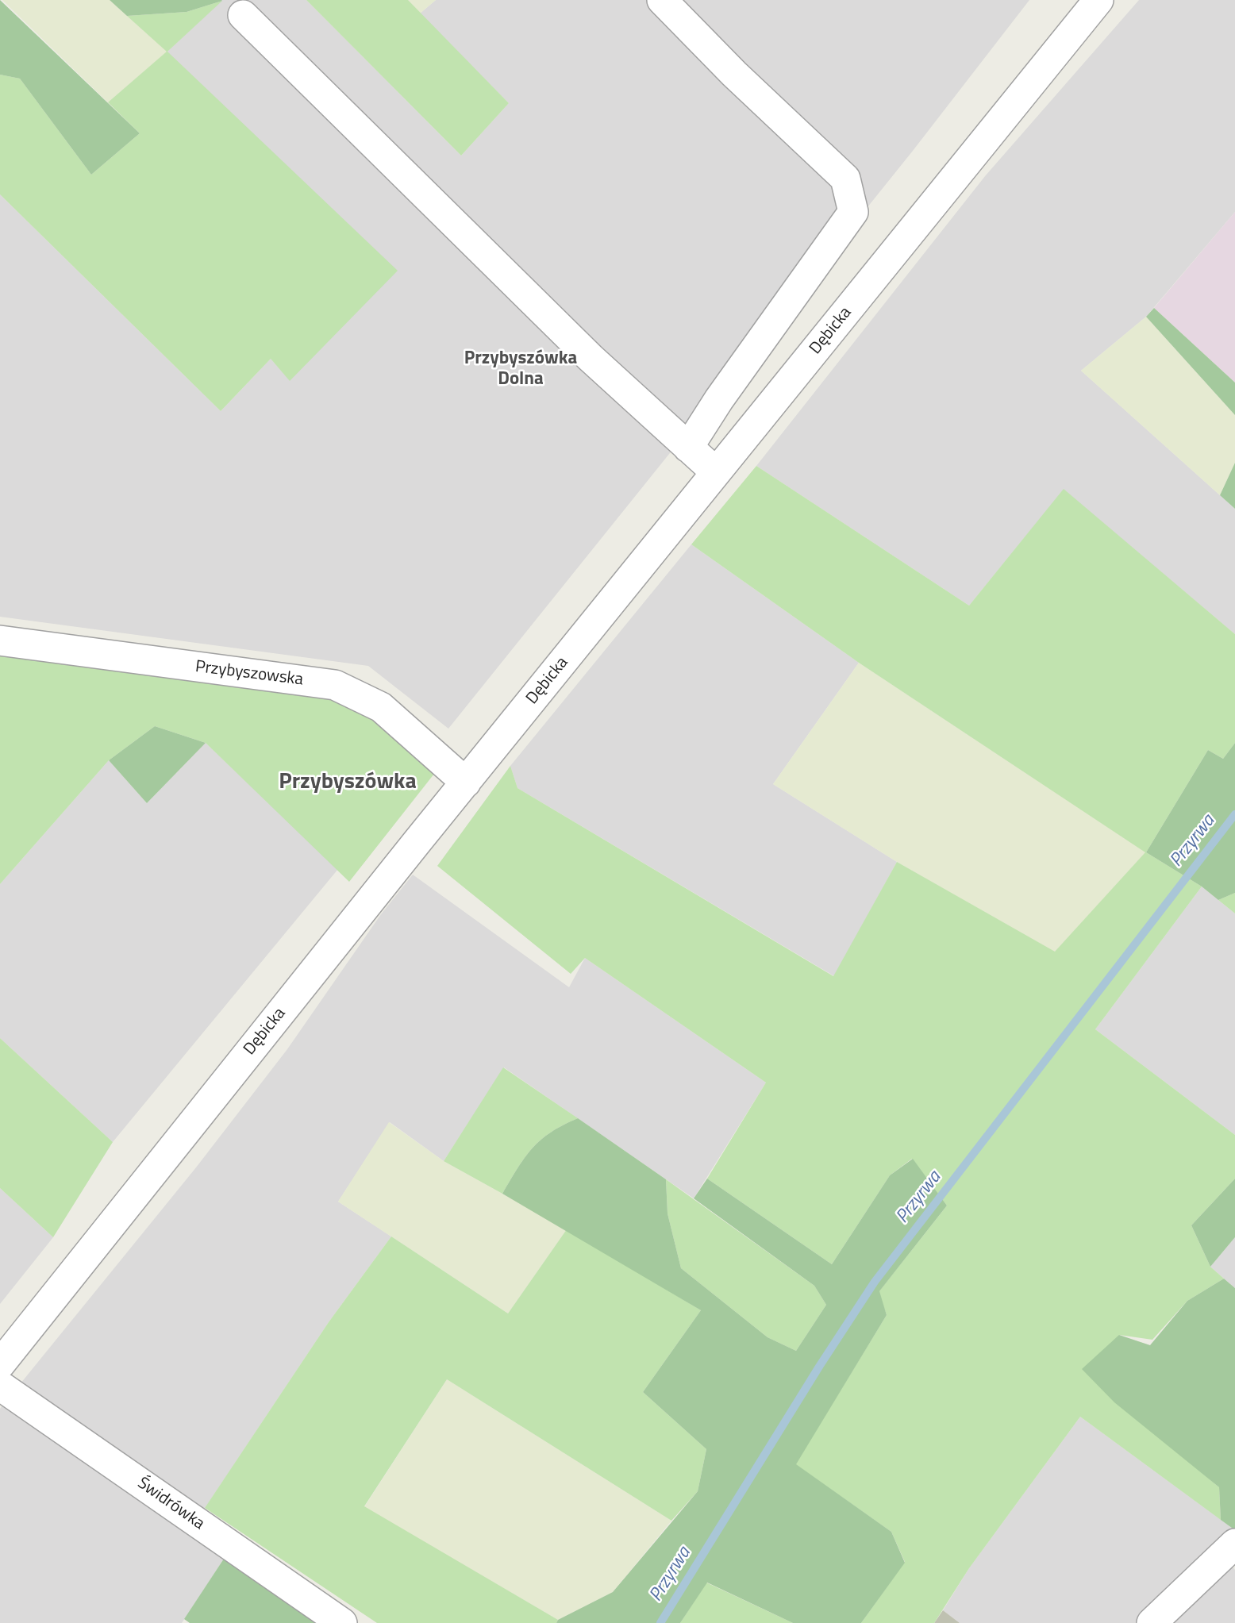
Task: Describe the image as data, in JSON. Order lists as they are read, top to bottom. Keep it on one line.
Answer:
{"streets":{"street":["Dębicka","Przybyszowska","Świdrówka"]},"crossings":[["Dębicka","Przybyszowska"]],"districts":["Przybyszówka Dolna","Przybyszówka"],"water":["Przyrwa"]}
